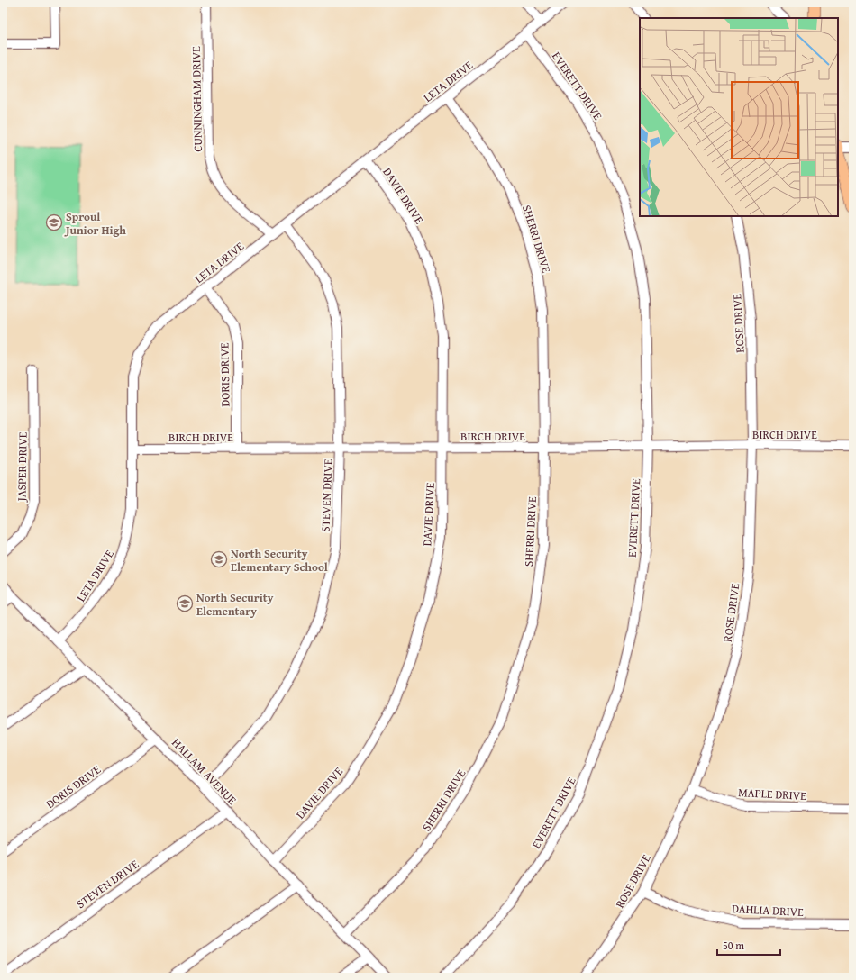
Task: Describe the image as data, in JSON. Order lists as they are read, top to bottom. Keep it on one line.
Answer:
{"streets":{"street":["LETA DRIVE","EVERETT DRIVE","CUNNINGHAM DRIVE","DAVIE DRIVE","SHERRI DRIVE","ROSE DRIVE","DORIS DRIVE","BIRCH DRIVE","JASPER DRIVE","STEVEN DRIVE","HALLAM AVENUE","MAPLE DRIVE","DAHLIA DRIVE"]},"crossings":[["LETA DRIVE","EVERETT DRIVE"],["LETA DRIVE","CUNNINGHAM DRIVE"],["LETA DRIVE","DAVIE DRIVE"],["LETA DRIVE","SHERRI DRIVE"],["LETA DRIVE","DORIS DRIVE"],["LETA DRIVE","BIRCH DRIVE"],["LETA DRIVE","STEVEN DRIVE"],["LETA DRIVE","HALLAM AVENUE"],["EVERETT DRIVE","BIRCH DRIVE"],["DAVIE DRIVE","BIRCH DRIVE"],["DAVIE DRIVE","HALLAM AVENUE"],["SHERRI DRIVE","BIRCH DRIVE"],["SHERRI DRIVE","HALLAM AVENUE"],["ROSE DRIVE","BIRCH DRIVE"],["ROSE DRIVE","MAPLE DRIVE"],["ROSE DRIVE","DAHLIA DRIVE"],["DORIS DRIVE","BIRCH DRIVE"],["DORIS DRIVE","HALLAM AVENUE"],["BIRCH DRIVE","STEVEN DRIVE"],["STEVEN DRIVE","HALLAM AVENUE"]],"places":{"school or university":["Sproul Junior High","North Security Elementary School","North Security Elementary"]},"scale_bar":"50 m"}
